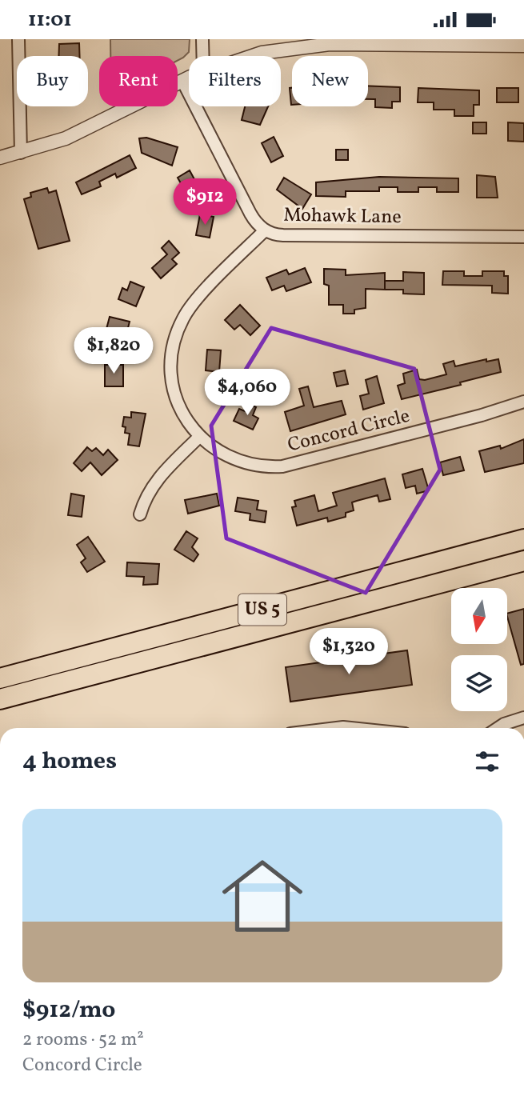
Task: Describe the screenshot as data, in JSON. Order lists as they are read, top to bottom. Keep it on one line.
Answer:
{"streets":{"highway":["US 5"],"street":["Mohawk Lane","Concord Circle"]},"crossings":[["Mohawk Lane","Concord Circle"]],"north":"bottom","page":{"status":"11:01","chip":["Buy","Rent","Filters","New"],"price":["$912","$1,820","$4,060","$1,320"],"heading":"4 homes","list":[{"name":"$912/mo","note":"2 rooms · 52 m² · Concord Circle"}]}}
